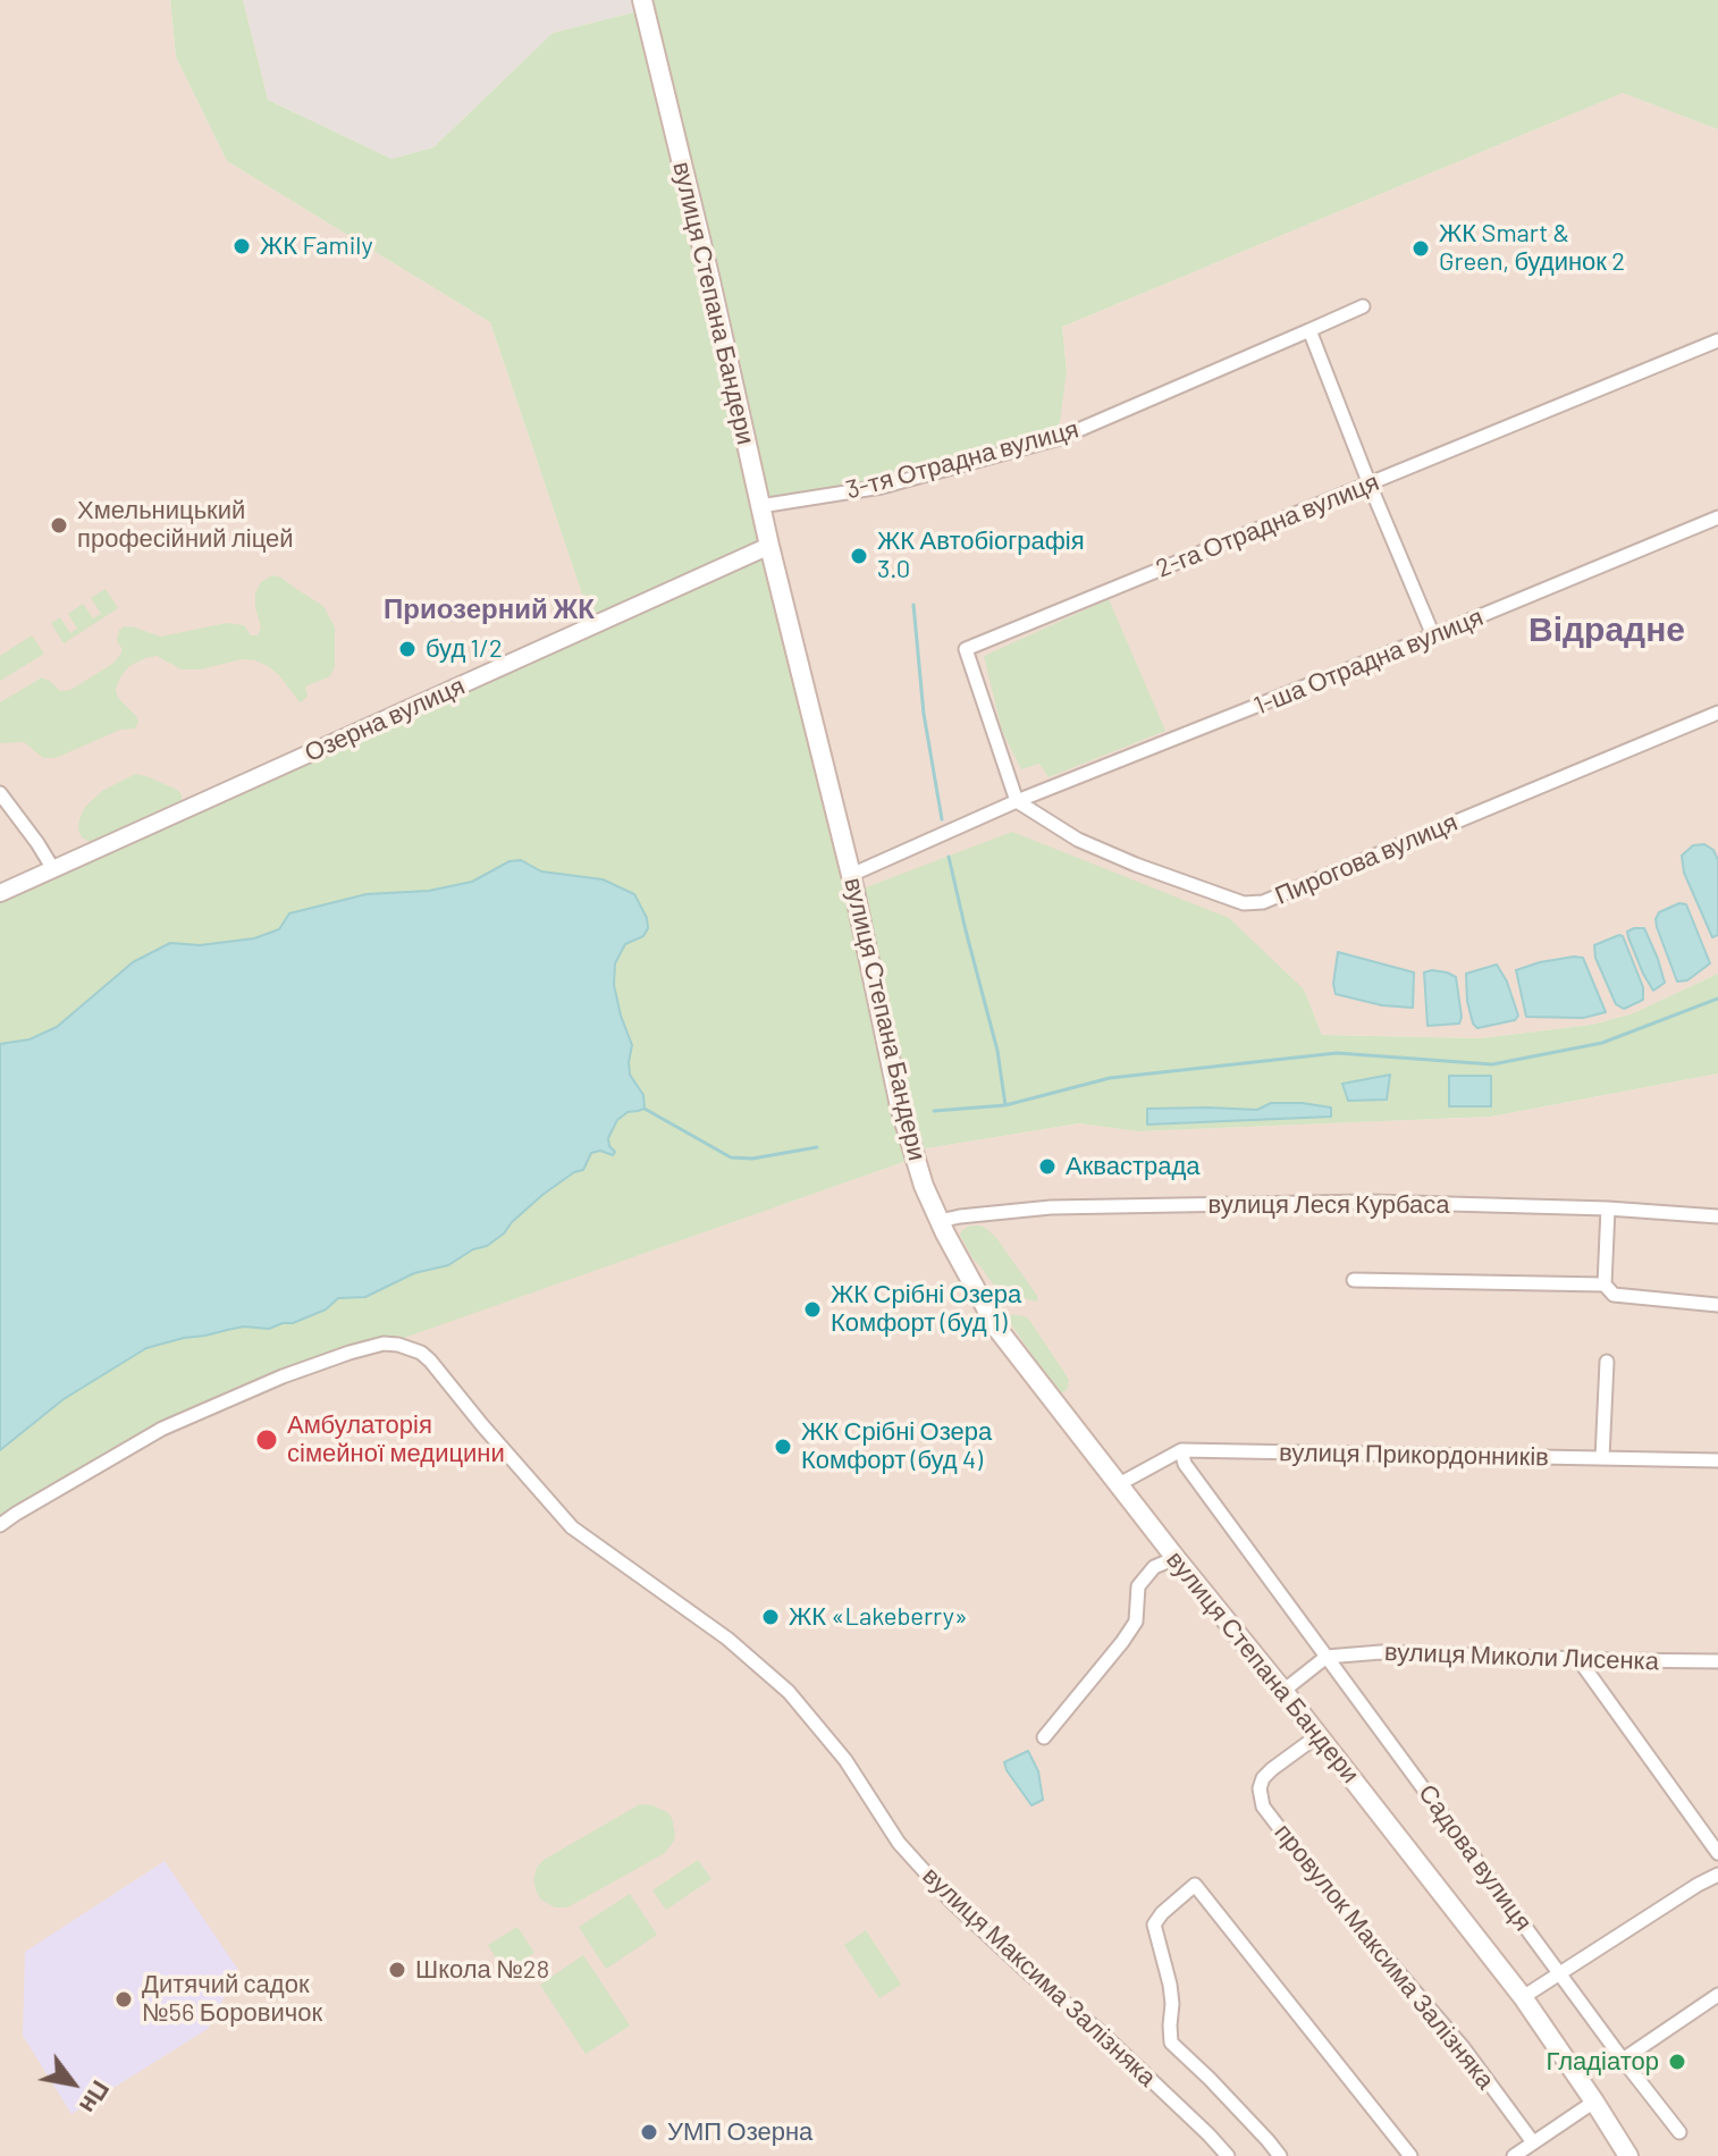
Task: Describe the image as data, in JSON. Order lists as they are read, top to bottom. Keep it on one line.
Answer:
{"streets":{"main road":["вулиця Степана Бандери"],"street":["3-тя Отрадна вулиця","2-га Отрадна вулиця","1-ша Отрадна вулиця","Озерна вулиця","Пирогова вулиця","вулиця Леся Курбаса","вулиця Прикордонників","вулиця Миколи Лисенка","Садова вулиця","провулок Максима Залізняка","вулиця Максима Залізняка"]},"crossings":[["вулиця Степана Бандери","3-тя Отрадна вулиця"],["вулиця Степана Бандери","1-ша Отрадна вулиця"],["вулиця Степана Бандери","Озерна вулиця"],["вулиця Степана Бандери","вулиця Леся Курбаса"],["вулиця Степана Бандери","вулиця Прикордонників"],["вулиця Степана Бандери","провулок Максима Залізняка"],["2-га Отрадна вулиця","1-ша Отрадна вулиця"],["2-га Отрадна вулиця","Пирогова вулиця"],["1-ша Отрадна вулиця","Пирогова вулиця"],["вулиця Прикордонників","Садова вулиця"],["вулиця Миколи Лисенка","Садова вулиця"]],"districts":["Приозерний ЖК","Відрадне"],"places":["ЖК Family","ЖК Smart & Green, будинок 2","Хмельницький професійний ліцей","ЖК Автобіографія 3.0","буд 1/2","Аквастрада","ЖК Срібні Озера Комфорт (буд 1)","Амбулаторія сімейної медицини","ЖК Срібні Озера Комфорт (буд 4)","ЖК «Lakeberry»","Школа №28","Дитячий садок №56 Боровичок","Гладіатор","УМП Озерна"],"north":"bottom right"}
